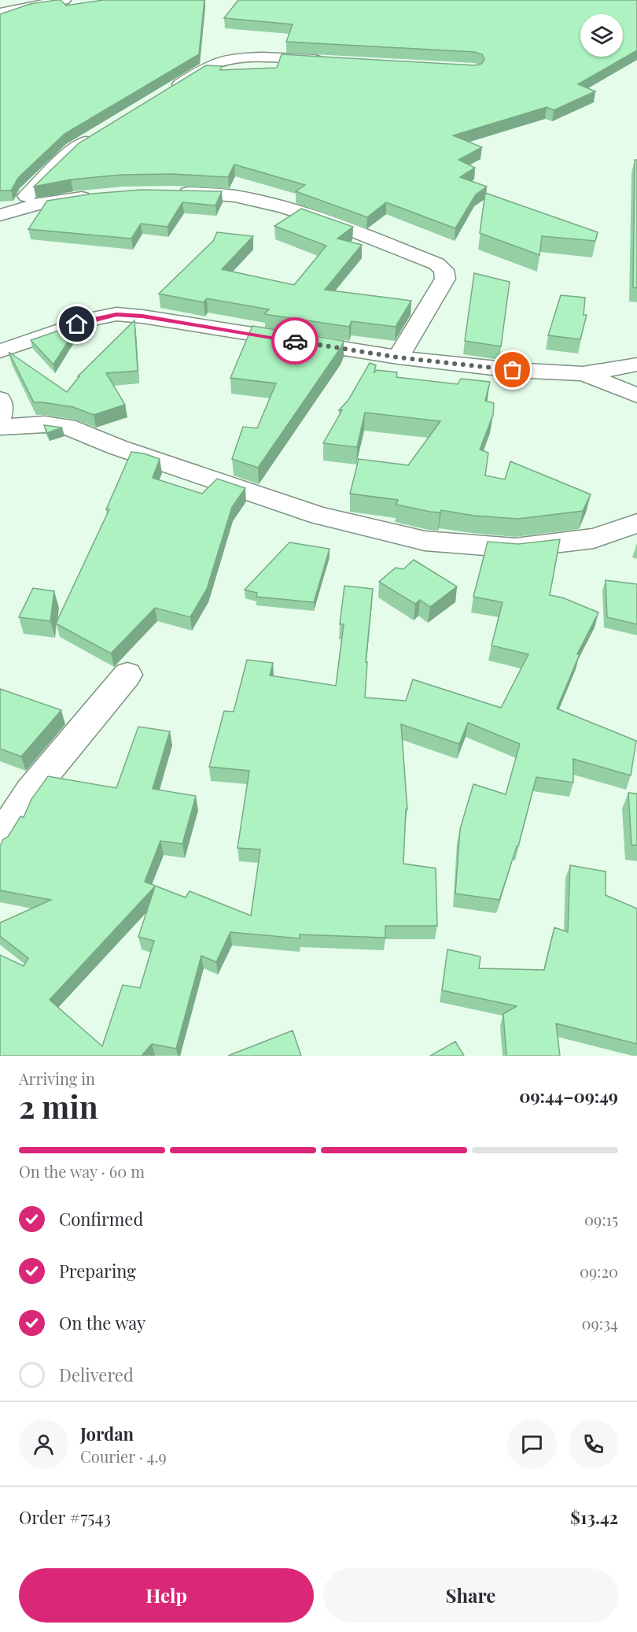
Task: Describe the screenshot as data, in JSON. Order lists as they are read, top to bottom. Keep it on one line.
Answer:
{"page":{"heading":["2 min","Arriving in","09:44–09:49"],"panel":["Jordan","Courier · 4.9","Order #7543","$13.42"],"bar":"On the way · 60 m","list":[["Confirmed","09:15"],["Preparing","09:20"],["On the way","09:34"],"Delivered"],"buttons":["Help","Share"]}}
